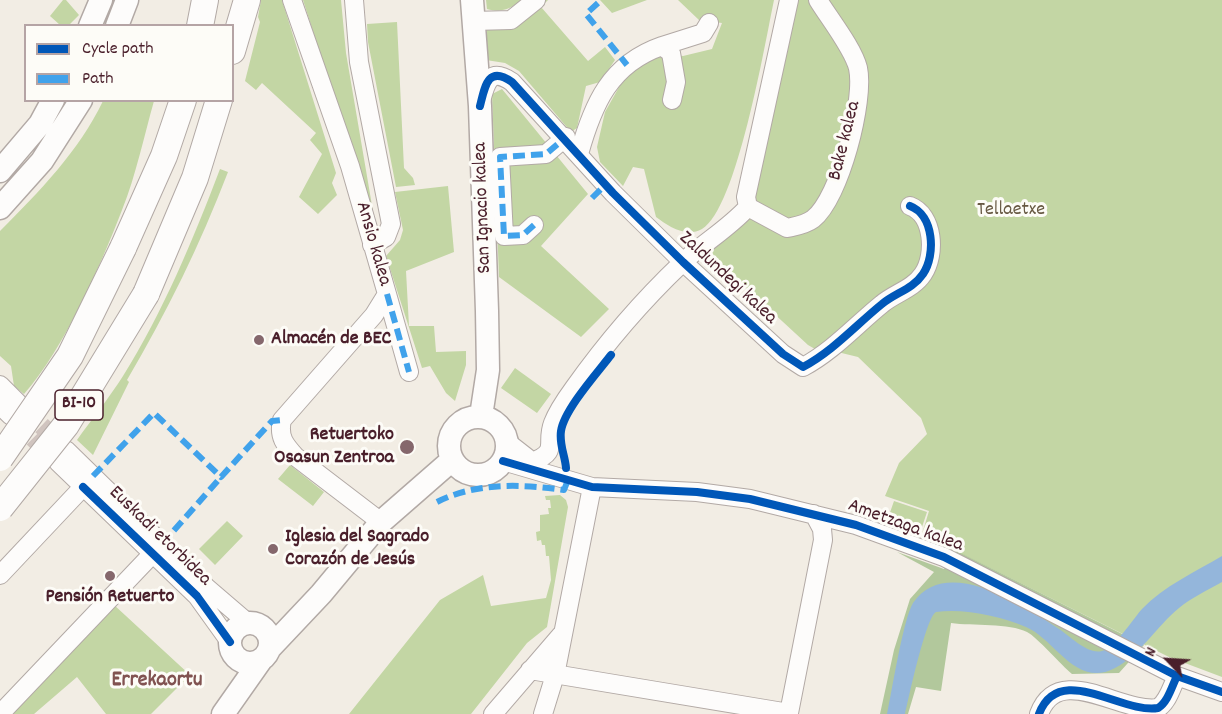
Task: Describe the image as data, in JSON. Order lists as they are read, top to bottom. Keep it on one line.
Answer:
{"streets":{"highway":["BI-10"],"main road":["San Ignacio kalea"],"street":["Bake kalea","Ansio kalea","Zaldundegi kalea","Ametzaga kalea","Euskadi etorbidea"]},"crossings":[["San Ignacio kalea","Zaldundegi kalea"],["San Ignacio kalea","Ametzaga kalea"]],"districts":["Errekaortu"],"parks":["Tellaetxe"],"places":["Almacén de BEC","Retuertoko Osasun Zentroa","Iglesia del Sagrado Corazón de Jesús","Pensión Retuerto"],"legend":["Cycle path","Path"],"north":"top left"}
